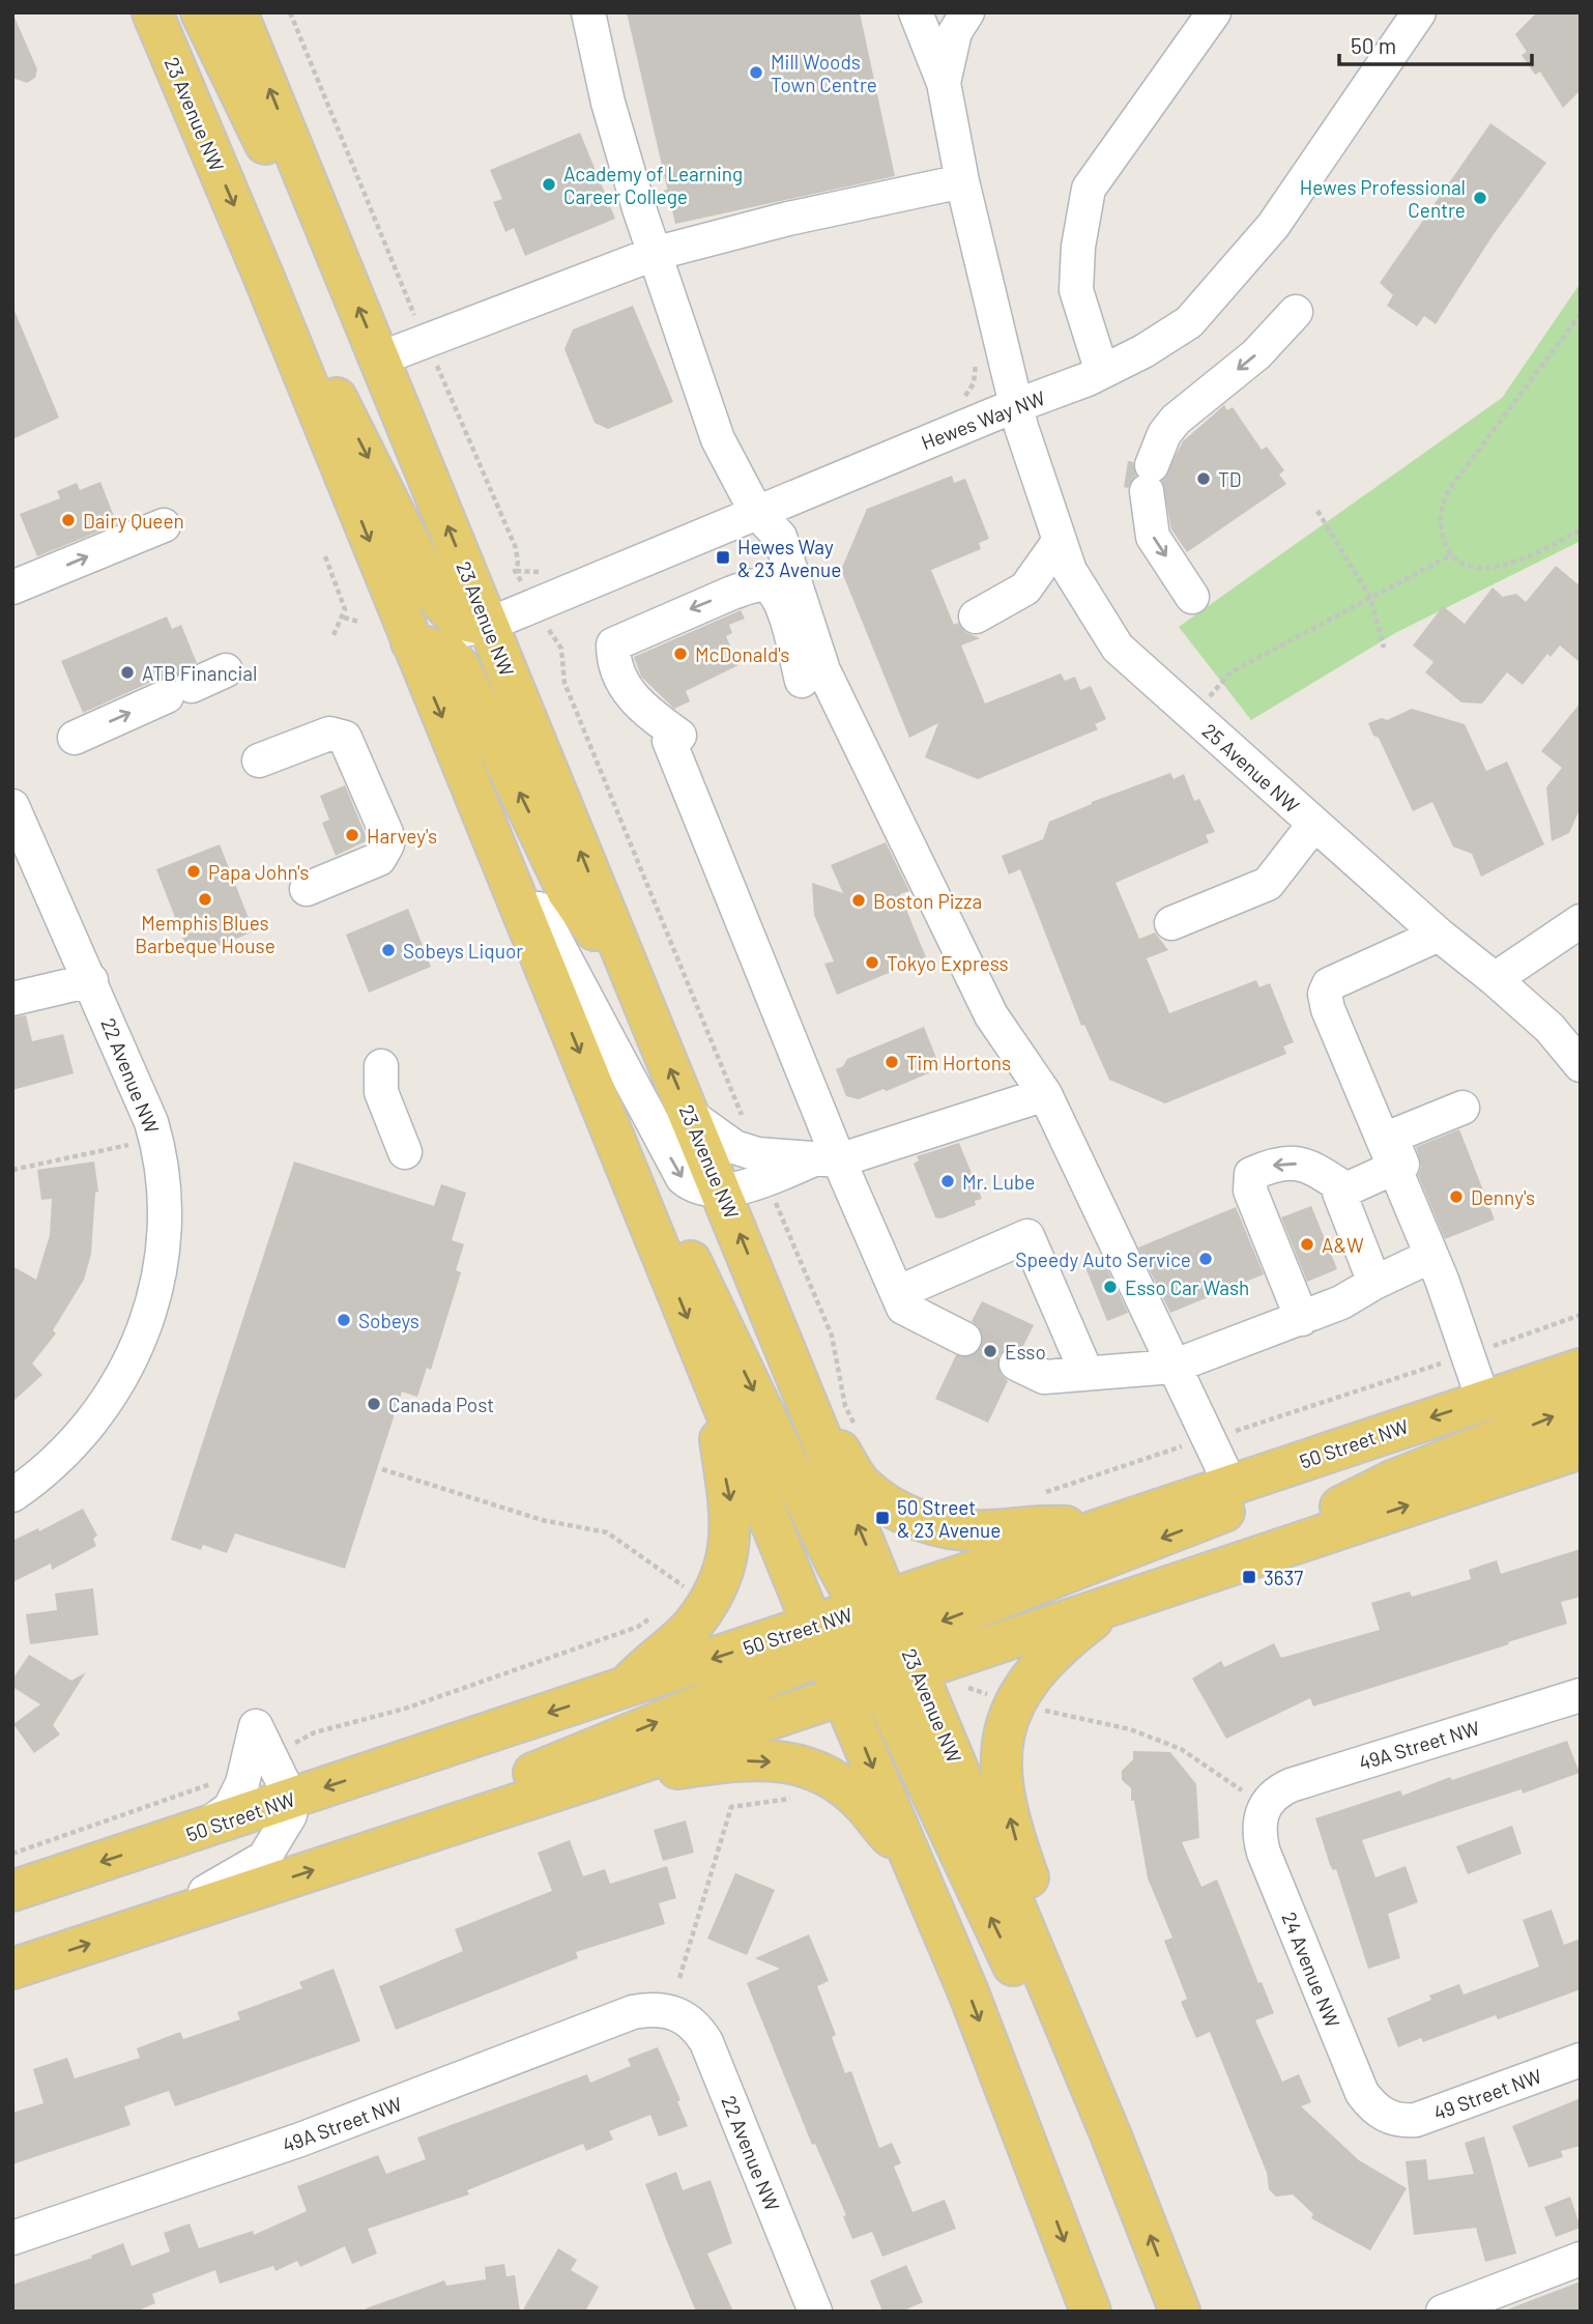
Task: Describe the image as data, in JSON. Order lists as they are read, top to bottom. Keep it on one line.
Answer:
{"streets":{"main road":["23 Avenue NW","50 Street NW"],"street":["Hewes Way NW","25 Avenue NW","22 Avenue NW","49A Street NW","24 Avenue NW","49 Street NW"]},"crossings":[["23 Avenue NW","Hewes Way NW"],["23 Avenue NW","50 Street NW"],["Hewes Way NW","25 Avenue NW"],["22 Avenue NW","49A Street NW"],["49A Street NW","24 Avenue NW"],["24 Avenue NW","49 Street NW"]],"places":{"other":["Mill Woods Town Centre","Academy of Learning Career College","Hewes Professional Centre","TD","Dairy Queen","McDonald's","ATB Financial","Harvey's","Papa John's","Memphis Blues Barbeque House","Boston Pizza","Sobeys Liquor","Tokyo Express","Tim Hortons","Mr. Lube","Denny's","A&W","Speedy Auto Service","Esso Car Wash","Sobeys","Esso","Canada Post"],"transit":["Hewes Way & 23 Avenue","50 Street & 23 Avenue","3637"]},"scale_bar":"50 m"}
